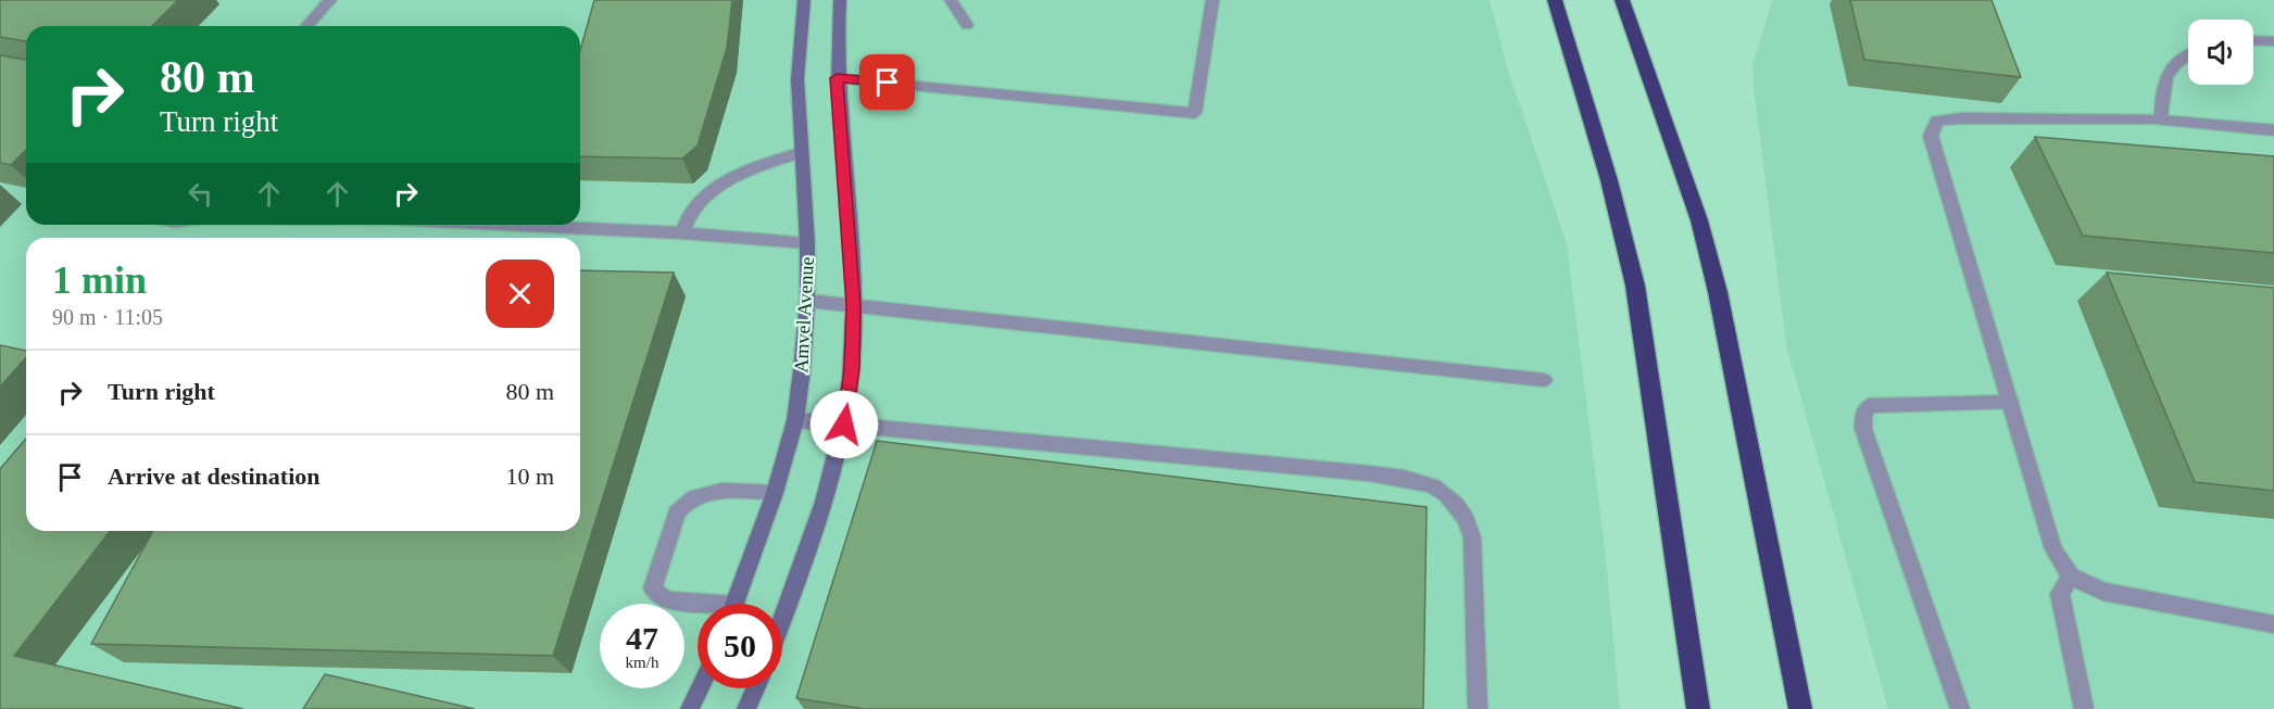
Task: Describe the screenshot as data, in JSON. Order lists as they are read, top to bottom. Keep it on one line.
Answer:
{"streets":{"main road":["Amvel Avenue"]},"page":{"turn":["80 m","Turn right"],"heading":["1 min","90 m · 11:05"],"list":[{"name":"Turn right","value":"80 m"},{"name":"Arrive at destination","value":"10 m"}],"speed":"47 km/h","limit":"50"}}
